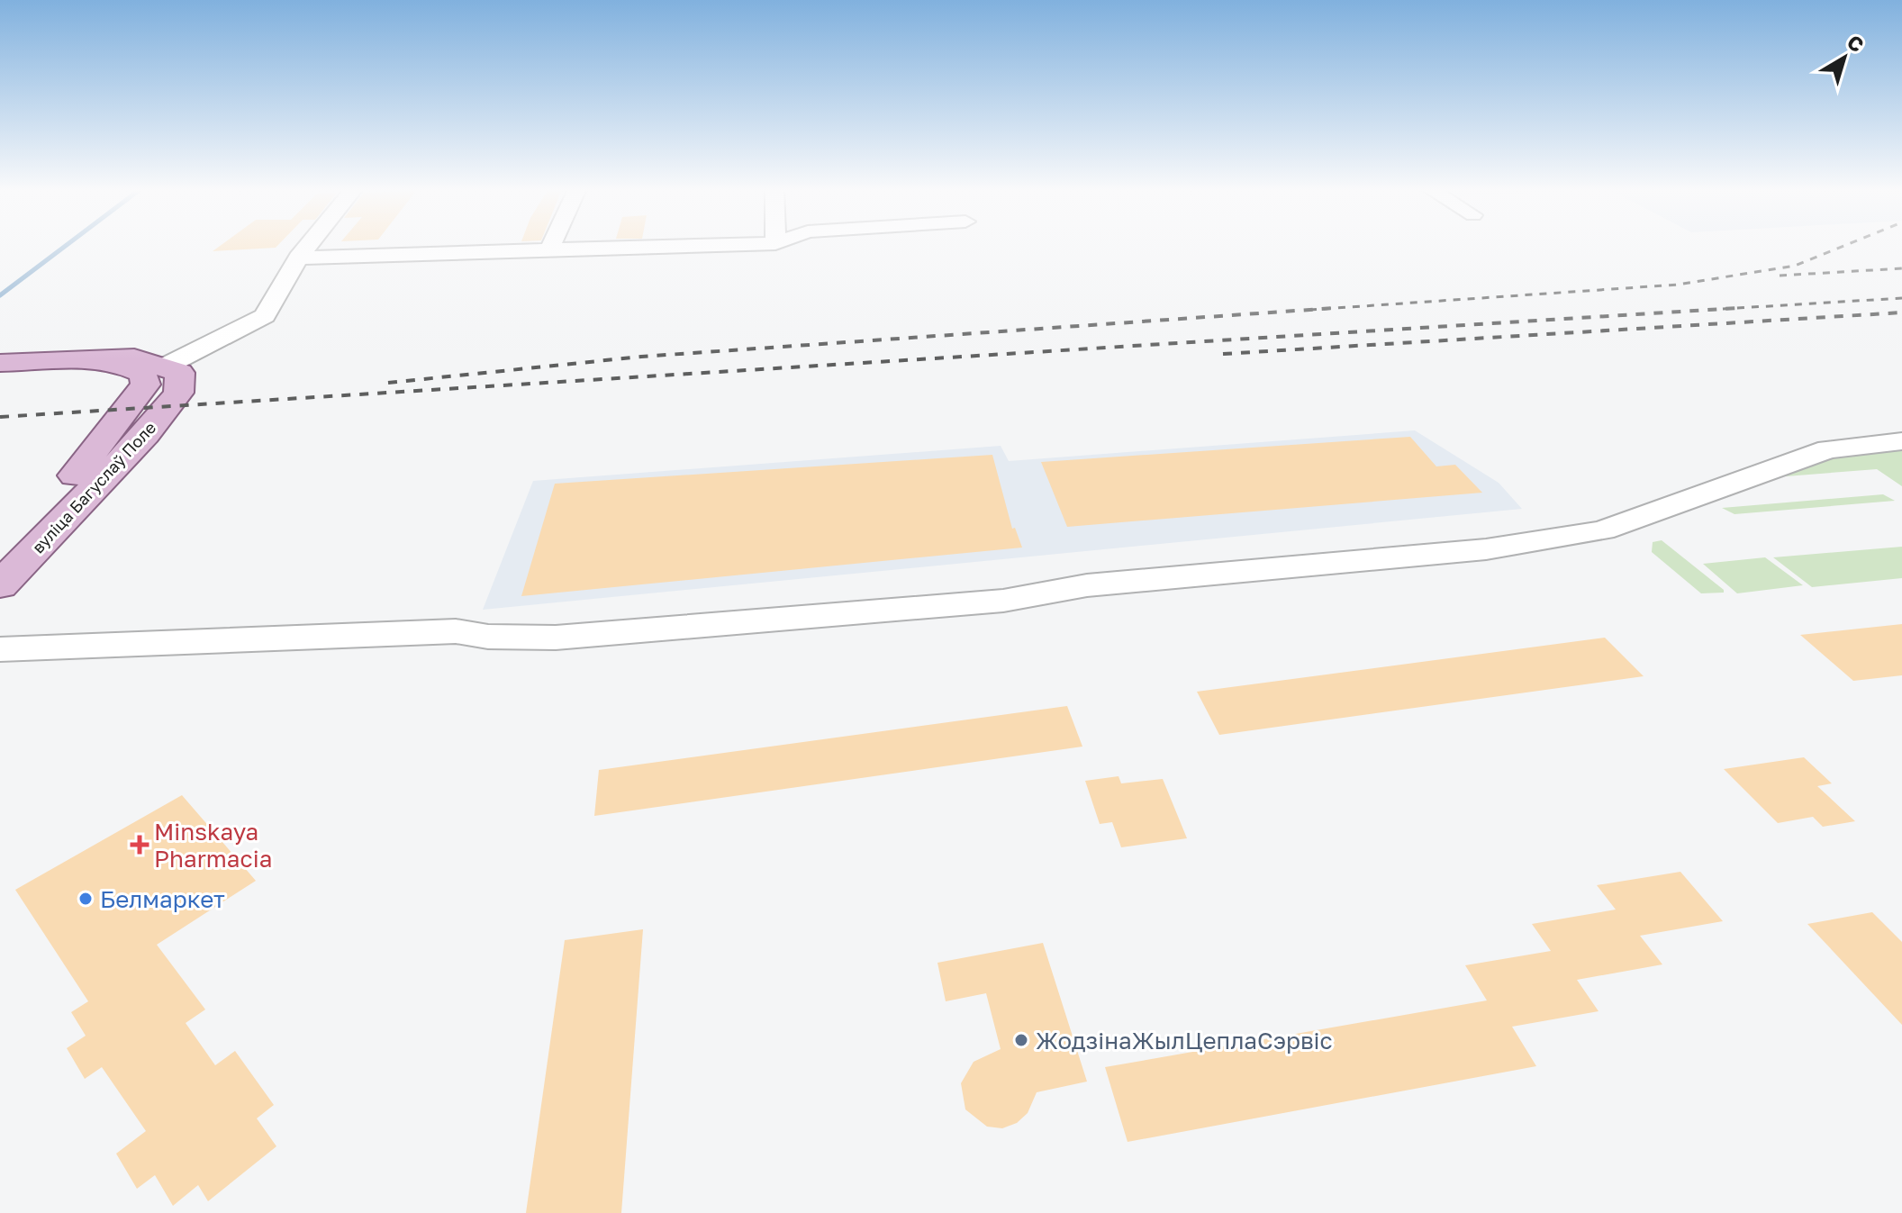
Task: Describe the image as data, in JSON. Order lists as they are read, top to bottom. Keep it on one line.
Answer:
{"streets":{"main road":["вуліца Багуслаў Поле"]},"places":{"health":["Minskaya Pharmacia"],"other":["Белмаркет","ЖодзінаЖылЦеплаСэрвіс"]},"north":"top right"}
